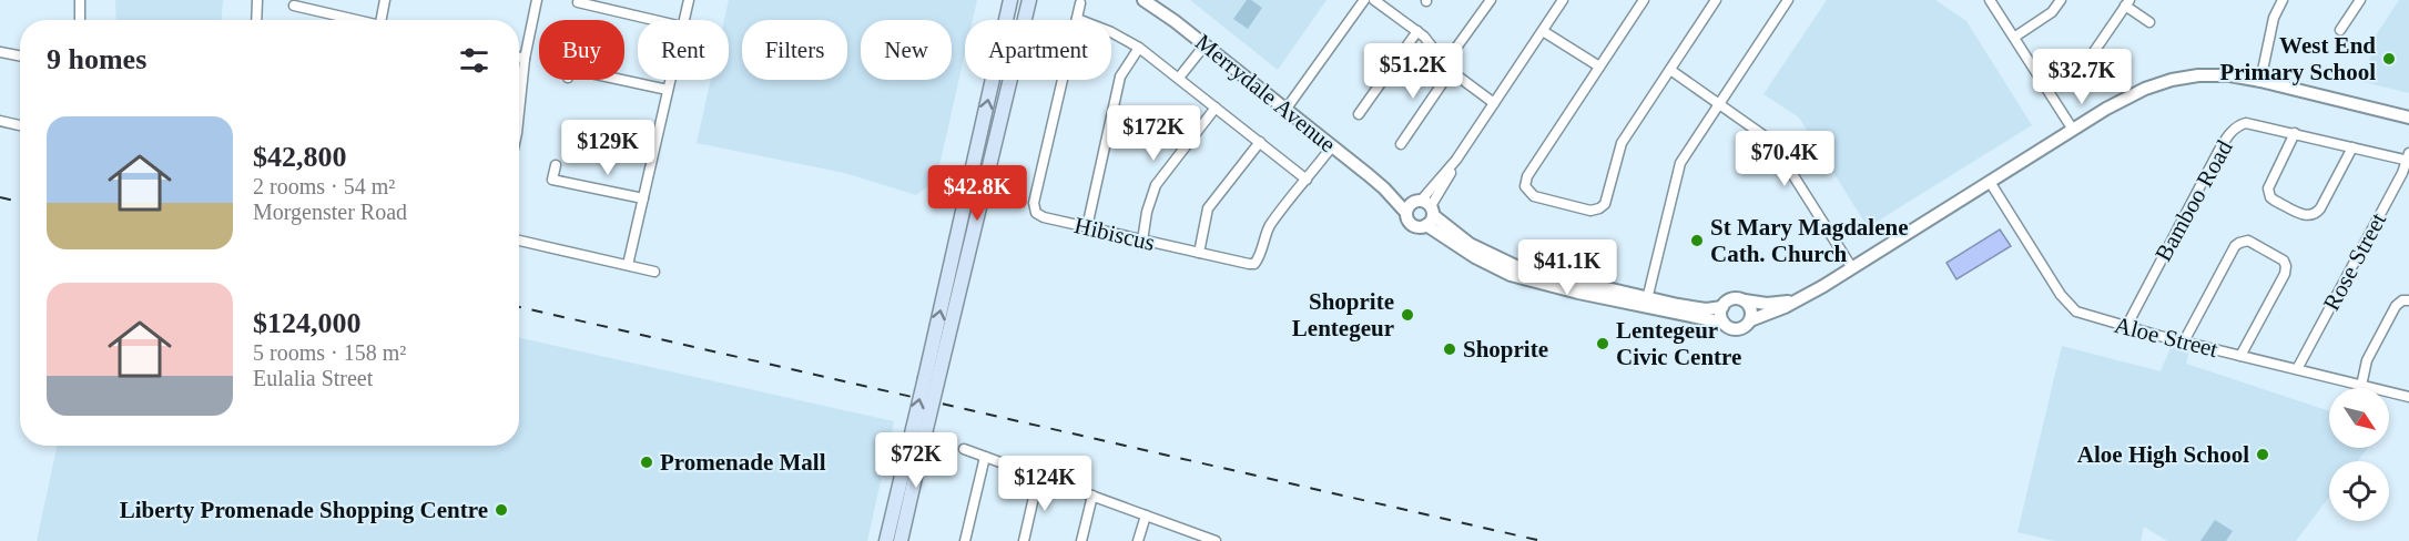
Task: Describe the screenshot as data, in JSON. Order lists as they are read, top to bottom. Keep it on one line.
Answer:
{"streets":{"street":["Merrydale Avenue","Bamboo Road","Hibiscus","Rose Street","Aloe Street"]},"crossings":[["Merrydale Avenue","Hibiscus"],["Bamboo Road","Rose Street"],["Bamboo Road","Aloe Street"],["Rose Street","Aloe Street"]],"places":["West End Primary School","St Mary Magdalene Cath. Church","Shoprite Lentegeur","Lentegeur Civic Centre","Shoprite","Aloe High School","Promenade Mall","Liberty Promenade Shopping Centre"],"north":"bottom right","page":{"chip":["Buy","Rent","Filters","New","Apartment"],"heading":"9 homes","price":["$51.2K","$32.7K","$172K","$129K","$70.4K","$42.8K","$41.1K","$72K","$124K"],"list":[{"name":"$42,800","note":"2 rooms · 54 m² · Morgenster Road"},{"name":"$124,000","note":"5 rooms · 158 m² · Eulalia Street"}]}}
